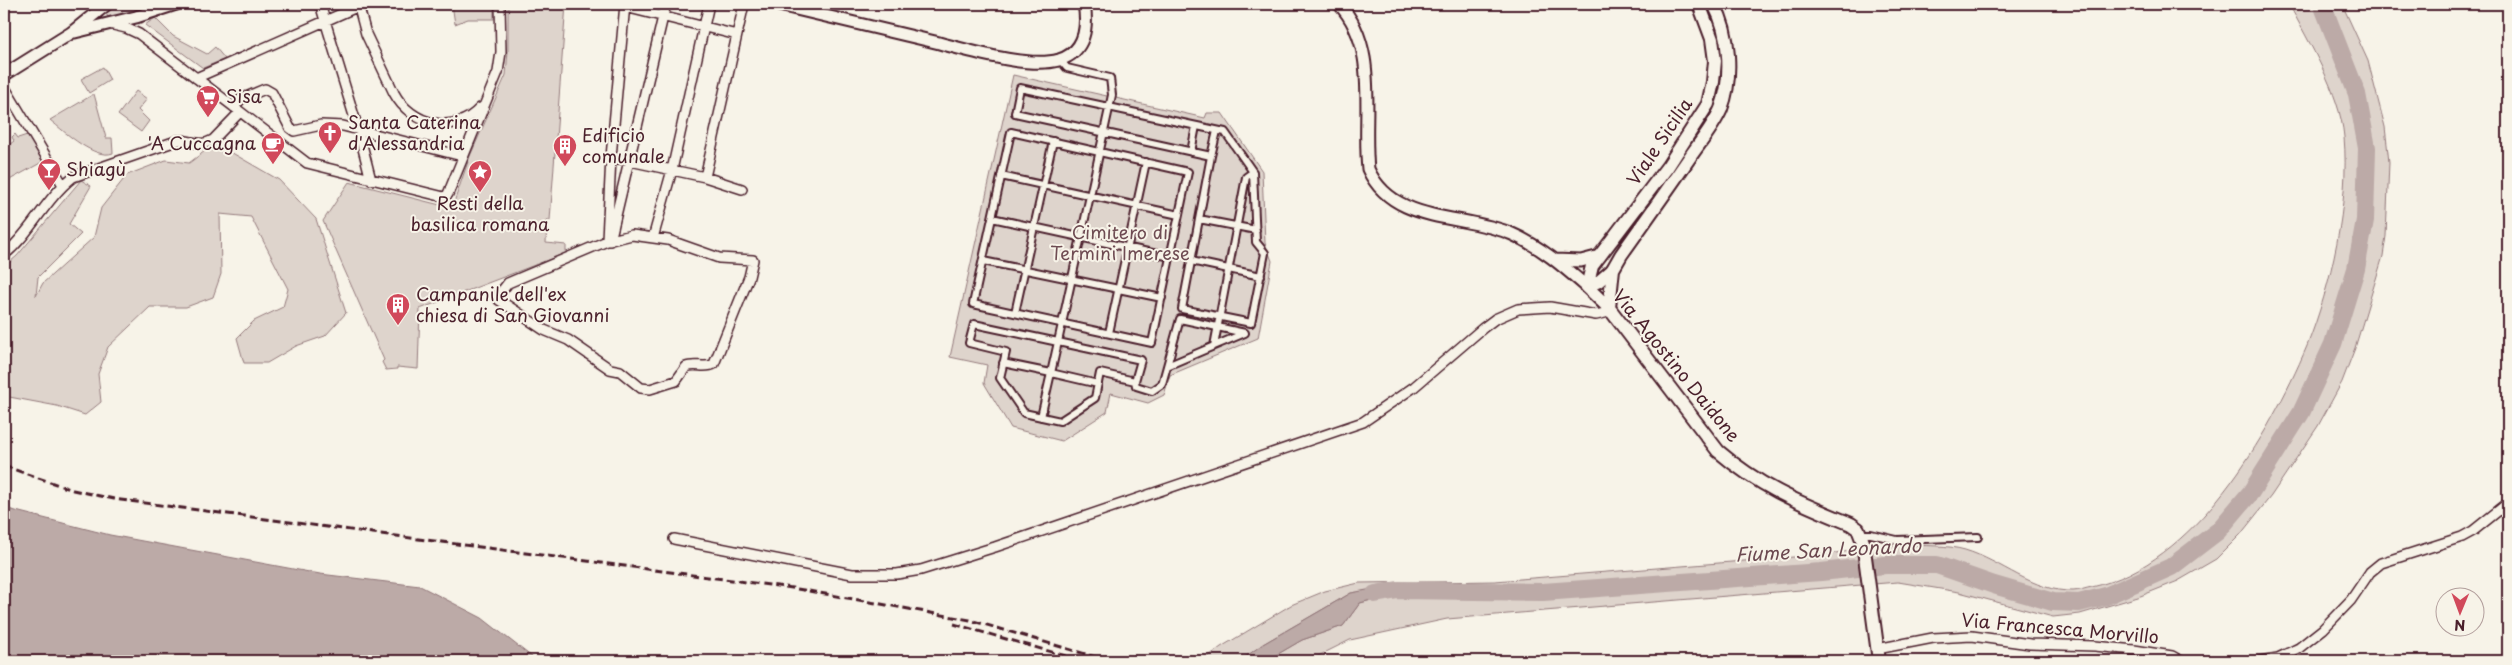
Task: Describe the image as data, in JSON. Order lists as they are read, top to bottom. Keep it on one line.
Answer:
{"streets":{"main road":["Viale Sicilia","Via Agostino Daidone"],"street":["Via Francesca Morvillo"]},"crossings":[["Viale Sicilia","Via Agostino Daidone"]],"water":["Fiume San Leonardo"],"parks":["Cimitero di Termini Imerese"],"places":{"supermarket":["Sisa"],"church":["Santa Caterina d'Alessandria"],"cafe":["'A Cuccagna"],"building":["Edificio comunale","Campanile dell'ex chiesa di San Giovanni"],"bar":["Shiagù"],"place":["Resti della basilica romana"]},"north":"bottom"}
